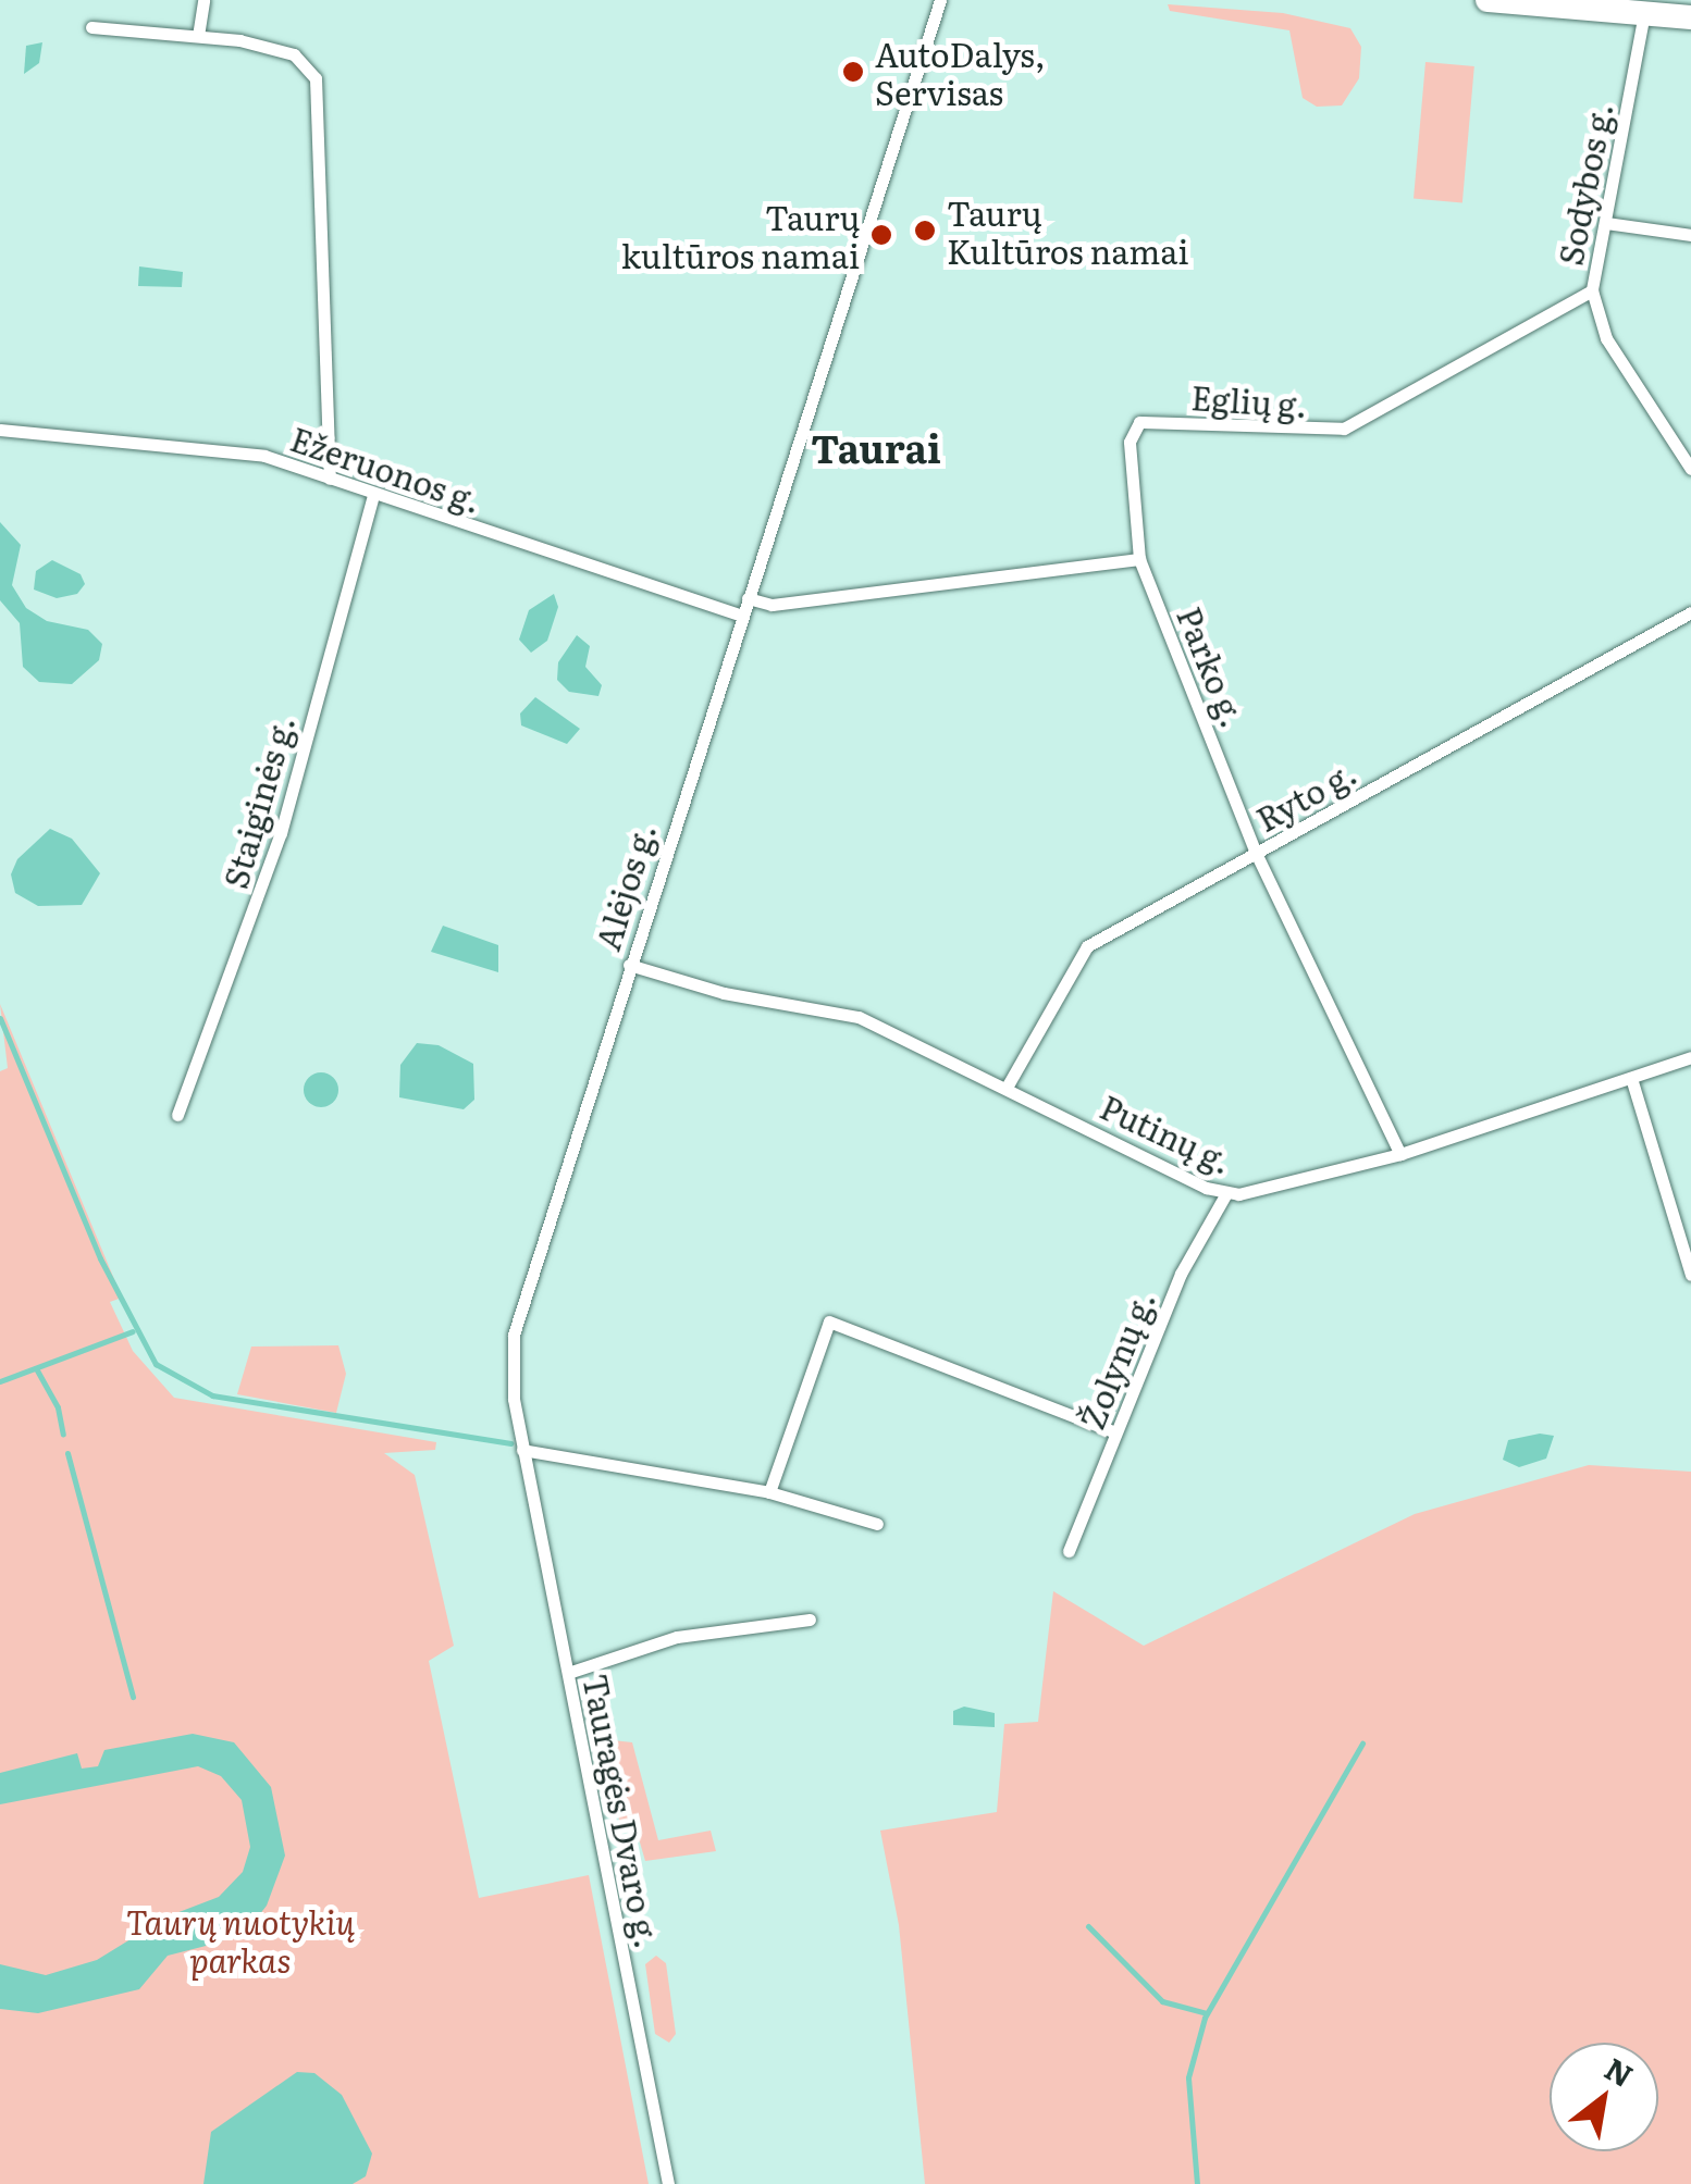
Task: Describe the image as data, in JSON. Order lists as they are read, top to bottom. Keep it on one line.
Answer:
{"streets":{"street":["Sodybos g.","Eglių g.","Ežeruonos g.","Parko g.","Ryto g.","Staiginės g.","Alėjos g.","Putinų g.","Žolynų g.","Tauragės Dvaro g."]},"crossings":[["Sodybos g.","Eglių g."],["Eglių g.","Parko g."],["Ežeruonos g.","Staiginės g."],["Ežeruonos g.","Alėjos g."],["Parko g.","Ryto g."],["Parko g.","Putinų g."],["Ryto g.","Putinų g."],["Alėjos g.","Putinų g."],["Alėjos g.","Tauragės Dvaro g."],["Putinų g.","Žolynų g."]],"districts":["Taurai"],"parks":["Taurų nuotykių parkas"],"places":["AutoDalys, Servisas","Taurų Kultūros namai","Taurų kultūros namai"],"north":"top right"}
